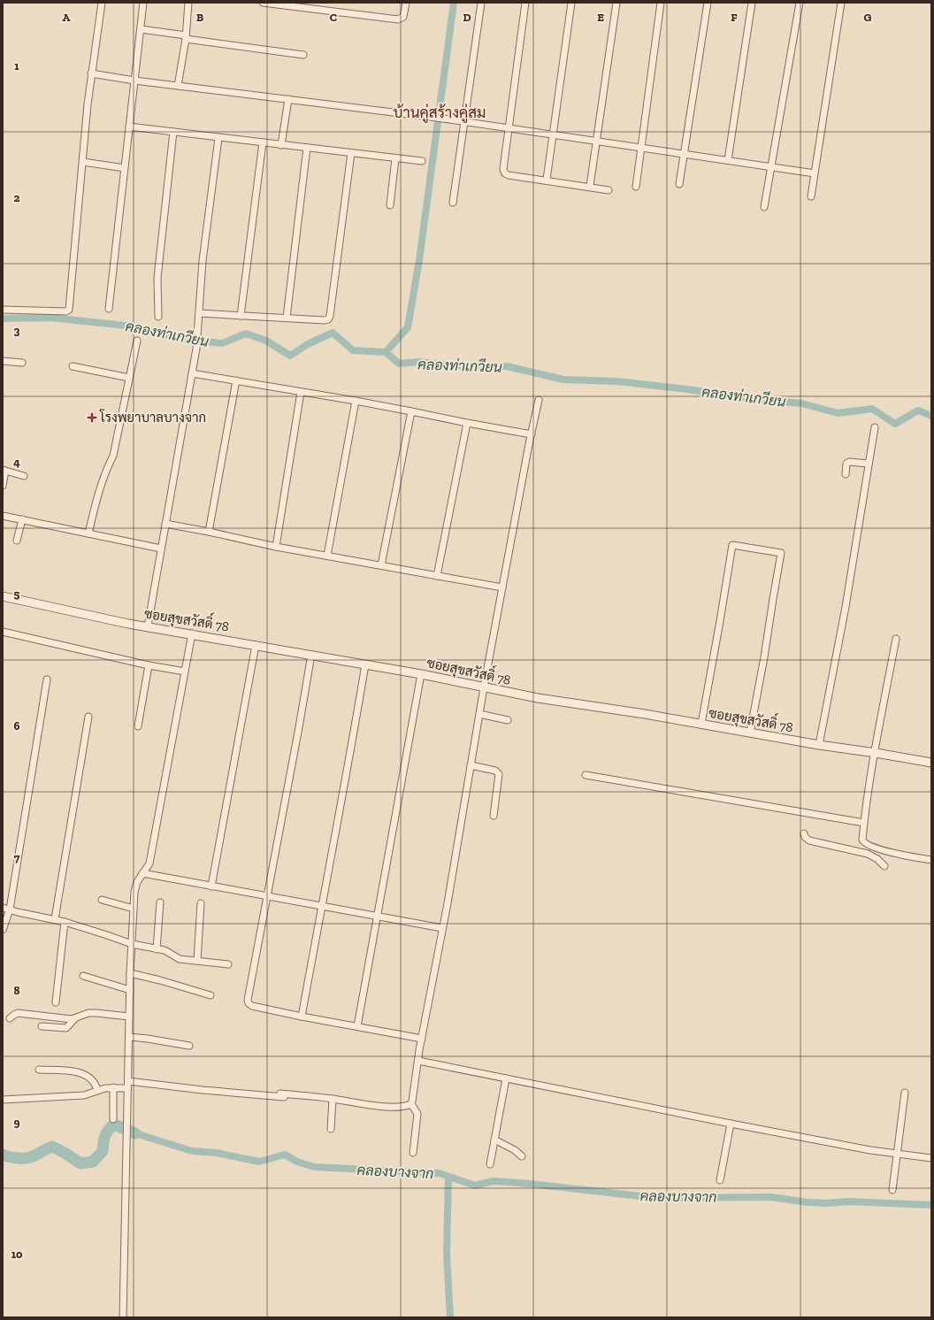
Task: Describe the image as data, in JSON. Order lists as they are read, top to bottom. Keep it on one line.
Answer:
{"streets":{"street":["ซอยสุขสวัสดิ์ 78"]},"districts":["บ้านคู่สร้างคู่สม"],"water":["คลองท่าเกวียน","คลองบางจาก"],"places":{"health":["โรงพยาบาลบางจาก"]},"grid":{"columns":["A","B","C","D","E","F","G"],"rows":["1","2","3","4","5","6","7","8","9","10"]}}
